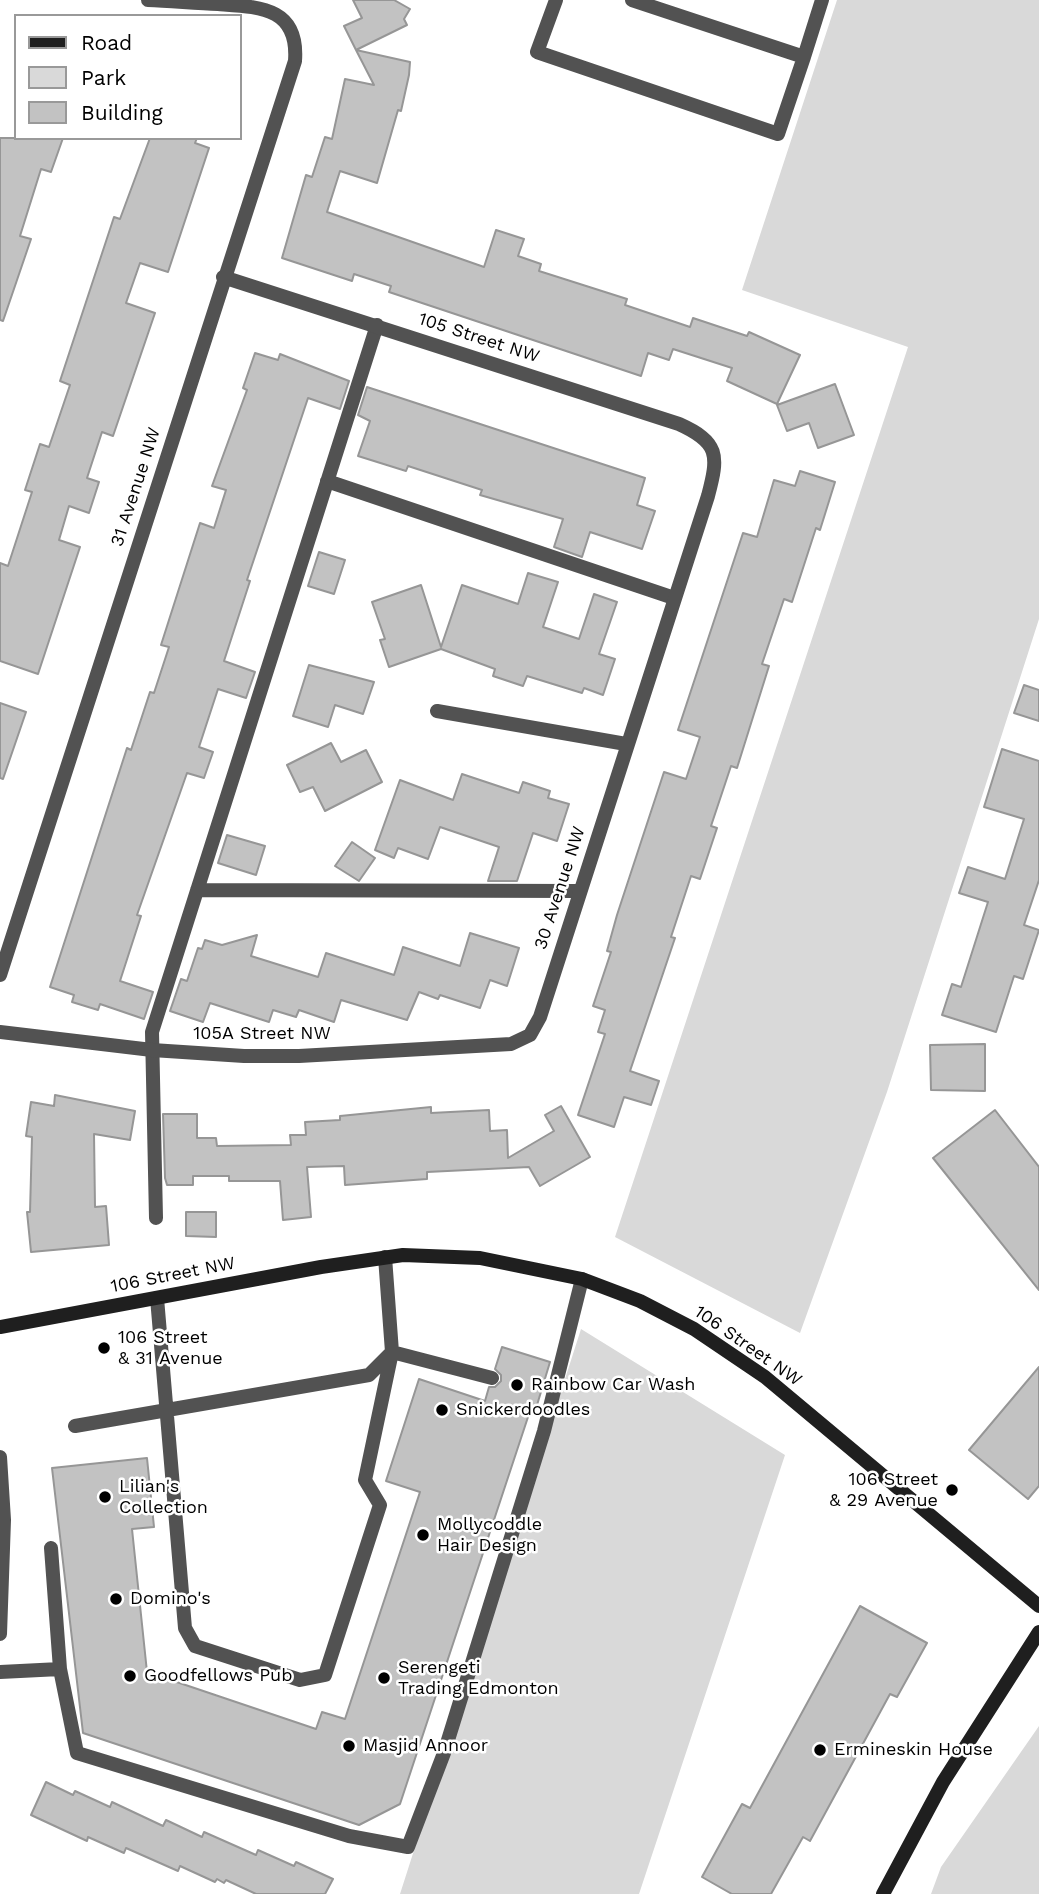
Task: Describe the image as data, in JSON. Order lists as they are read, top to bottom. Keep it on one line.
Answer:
{"streets":{"street":["105 Street NW","31 Avenue NW","30 Avenue NW","105A Street NW","106 Street NW"]},"crossings":[["105 Street NW","31 Avenue NW"],["105 Street NW","30 Avenue NW"],["30 Avenue NW","105A Street NW"]],"places":["106 Street & 31 Avenue","Rainbow Car Wash","Snickerdoodles","106 Street & 29 Avenue","Lilian's Collection","Mollycoddle Hair Design","Domino's","Goodfellows Pub","Serengeti Trading Edmonton","Masjid Annoor","Ermineskin House"],"legend":["Road","Park","Building"]}
